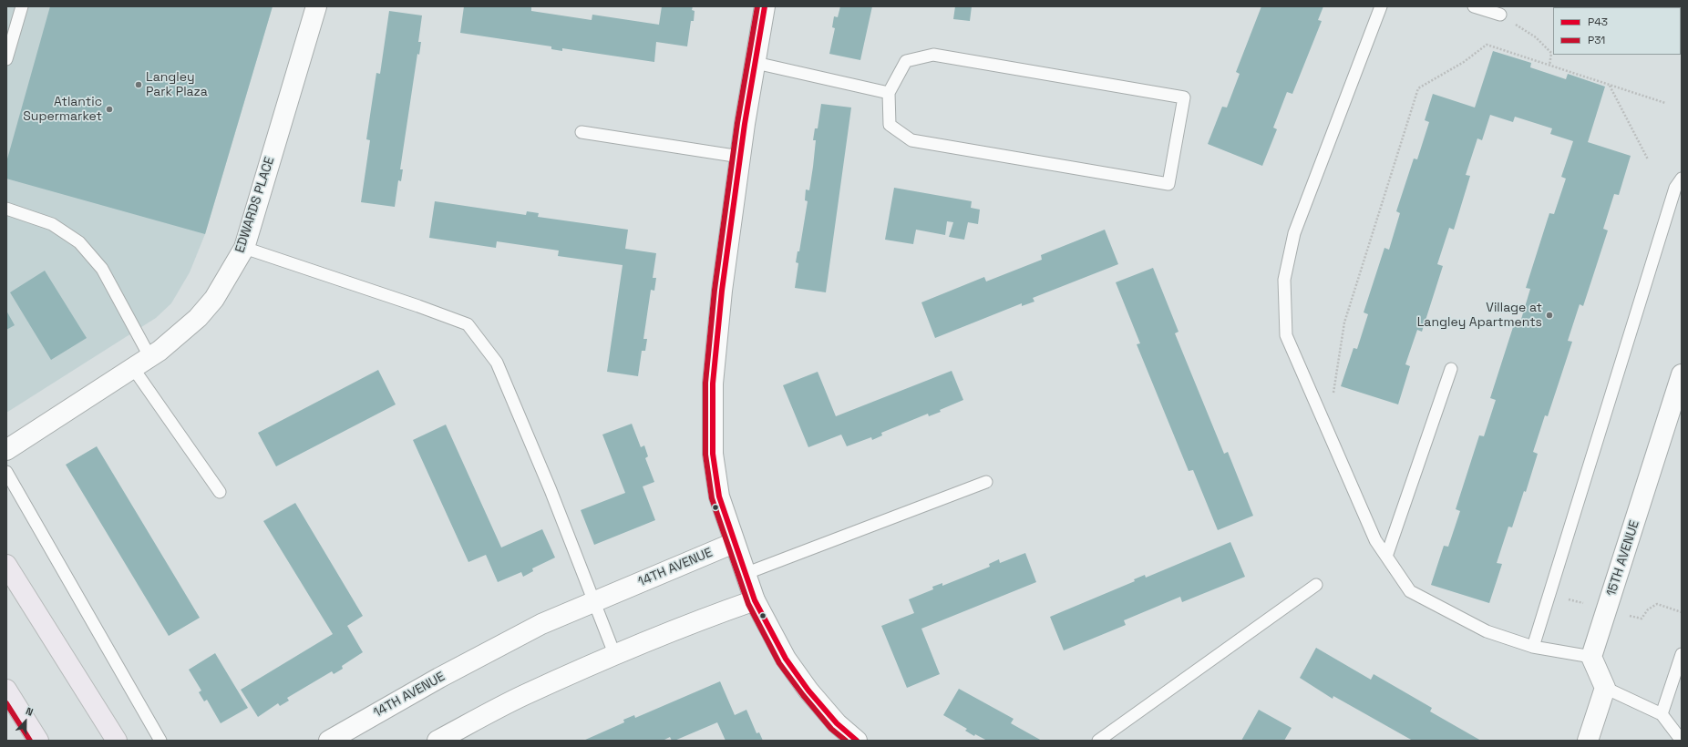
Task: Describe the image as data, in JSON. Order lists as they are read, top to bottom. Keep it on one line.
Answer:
{"streets":{"street":["EDWARDS PLACE","15TH AVENUE","14TH AVENUE"]},"places":["Langley Park Plaza","Atlantic Supermarket","Village at Langley Apartments"],"lines":["transit line P43","transit line P31"],"legend":["P43","P31"],"north":"top"}
